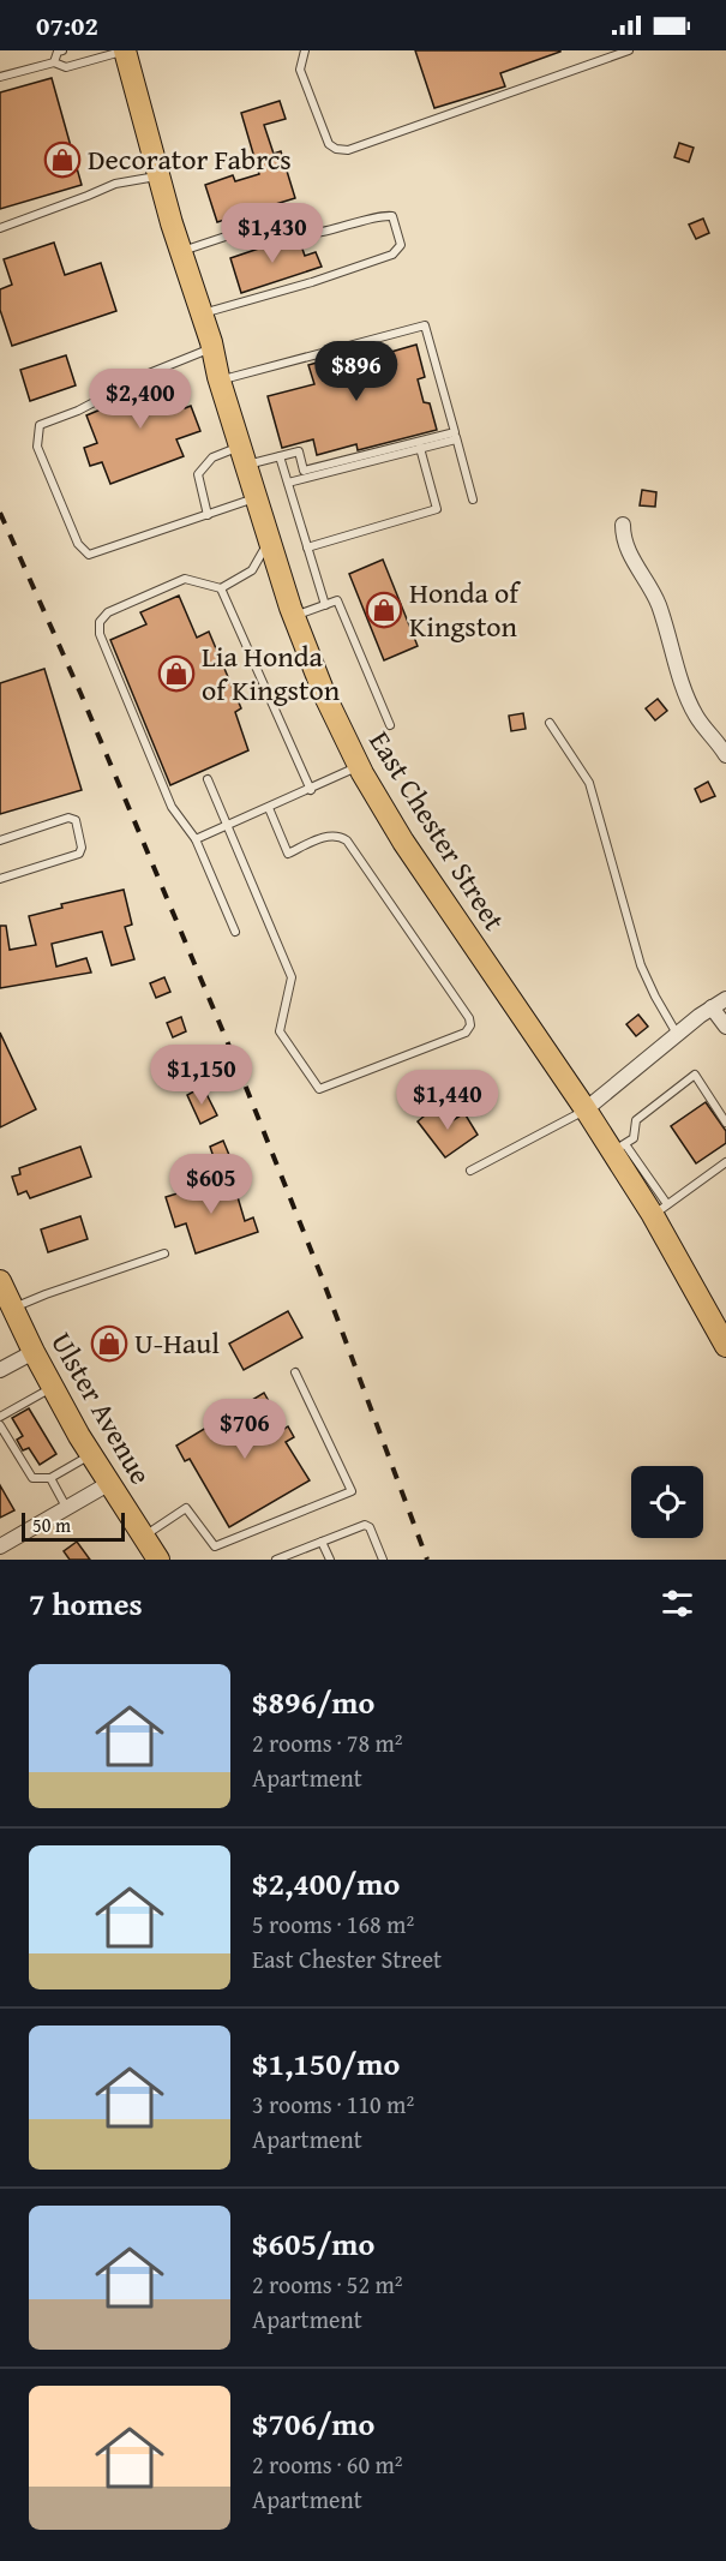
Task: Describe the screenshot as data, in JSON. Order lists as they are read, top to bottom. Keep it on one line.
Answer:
{"streets":{"main road":["East Chester Street","Ulster Avenue"]},"places":{"shop":["Decorator Fabrcs","Honda of Kingston","Lia Honda of Kingston","U-Haul"]},"scale_bar":"50 m","page":{"status":"07:02","price":["$1,430","$896","$2,400","$1,150","$1,440","$605","$706"],"scale":"50 m","heading":"7 homes","list":[{"name":"$896/mo","note":"2 rooms · 78 m² · Apartment"},{"name":"$2,400/mo","note":"5 rooms · 168 m² · East Chester Street"},{"name":"$1,150/mo","note":"3 rooms · 110 m² · Apartment"},{"name":"$605/mo","note":"2 rooms · 52 m² · Apartment"},{"name":"$706/mo","note":"2 rooms · 60 m² · Apartment"}]}}
